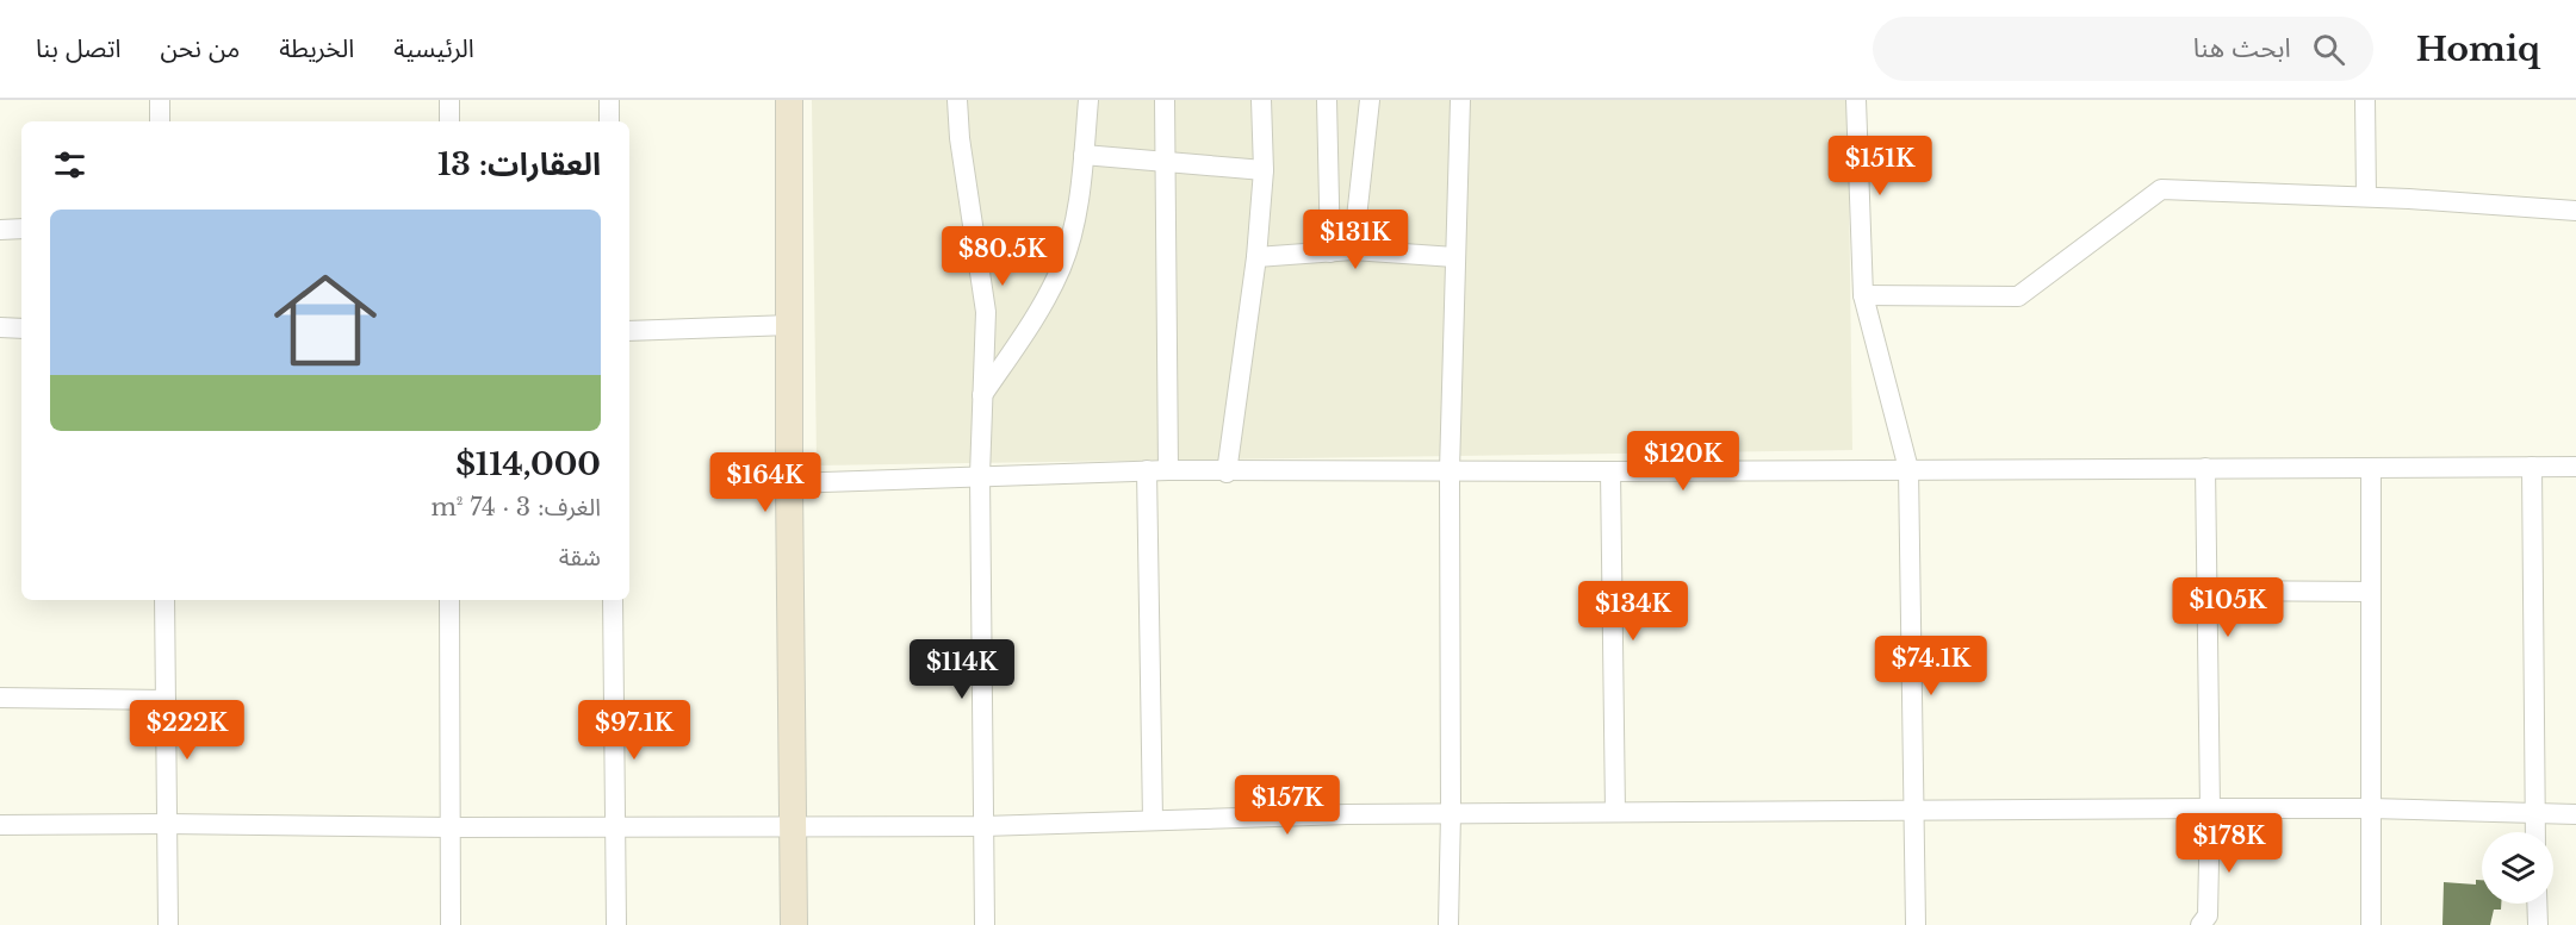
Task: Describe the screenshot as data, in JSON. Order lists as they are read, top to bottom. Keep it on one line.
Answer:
{"page":{"header":"Homiq","search":"ابحث هنا","nav":["الرئيسية","الخريطة","من نحن","اتصل بنا"],"heading":"العقارات: 13","price":["$151K","$131K","$80.5K","$120K","$164K","$105K","$134K","$74.1K","$114K","$222K","$97.1K","$157K","$178K"],"list":[{"name":"$114,000","note":"الغرف: 3 · 74 m² · شقة"}]}}
